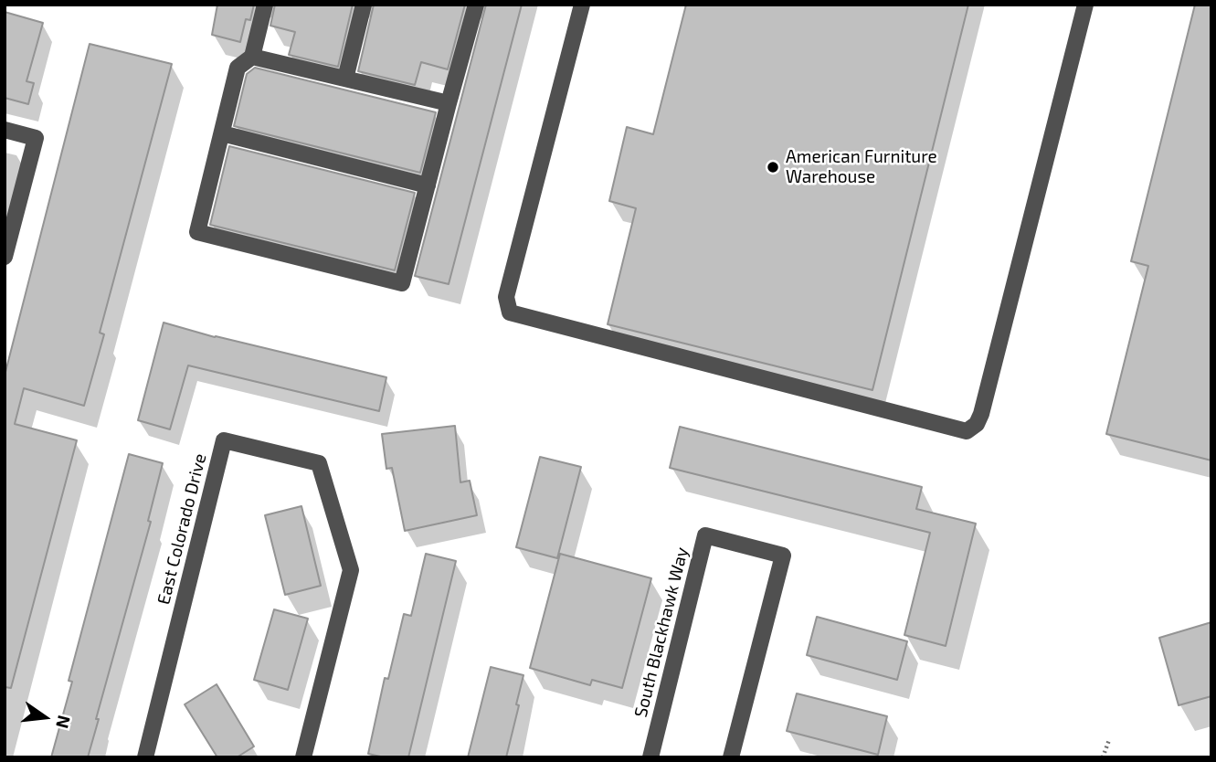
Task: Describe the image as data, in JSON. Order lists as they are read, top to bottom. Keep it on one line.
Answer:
{"streets":{"street":["East Colorado Drive","South Blackhawk Way"]},"places":["American Furniture Warehouse"],"north":"right"}
